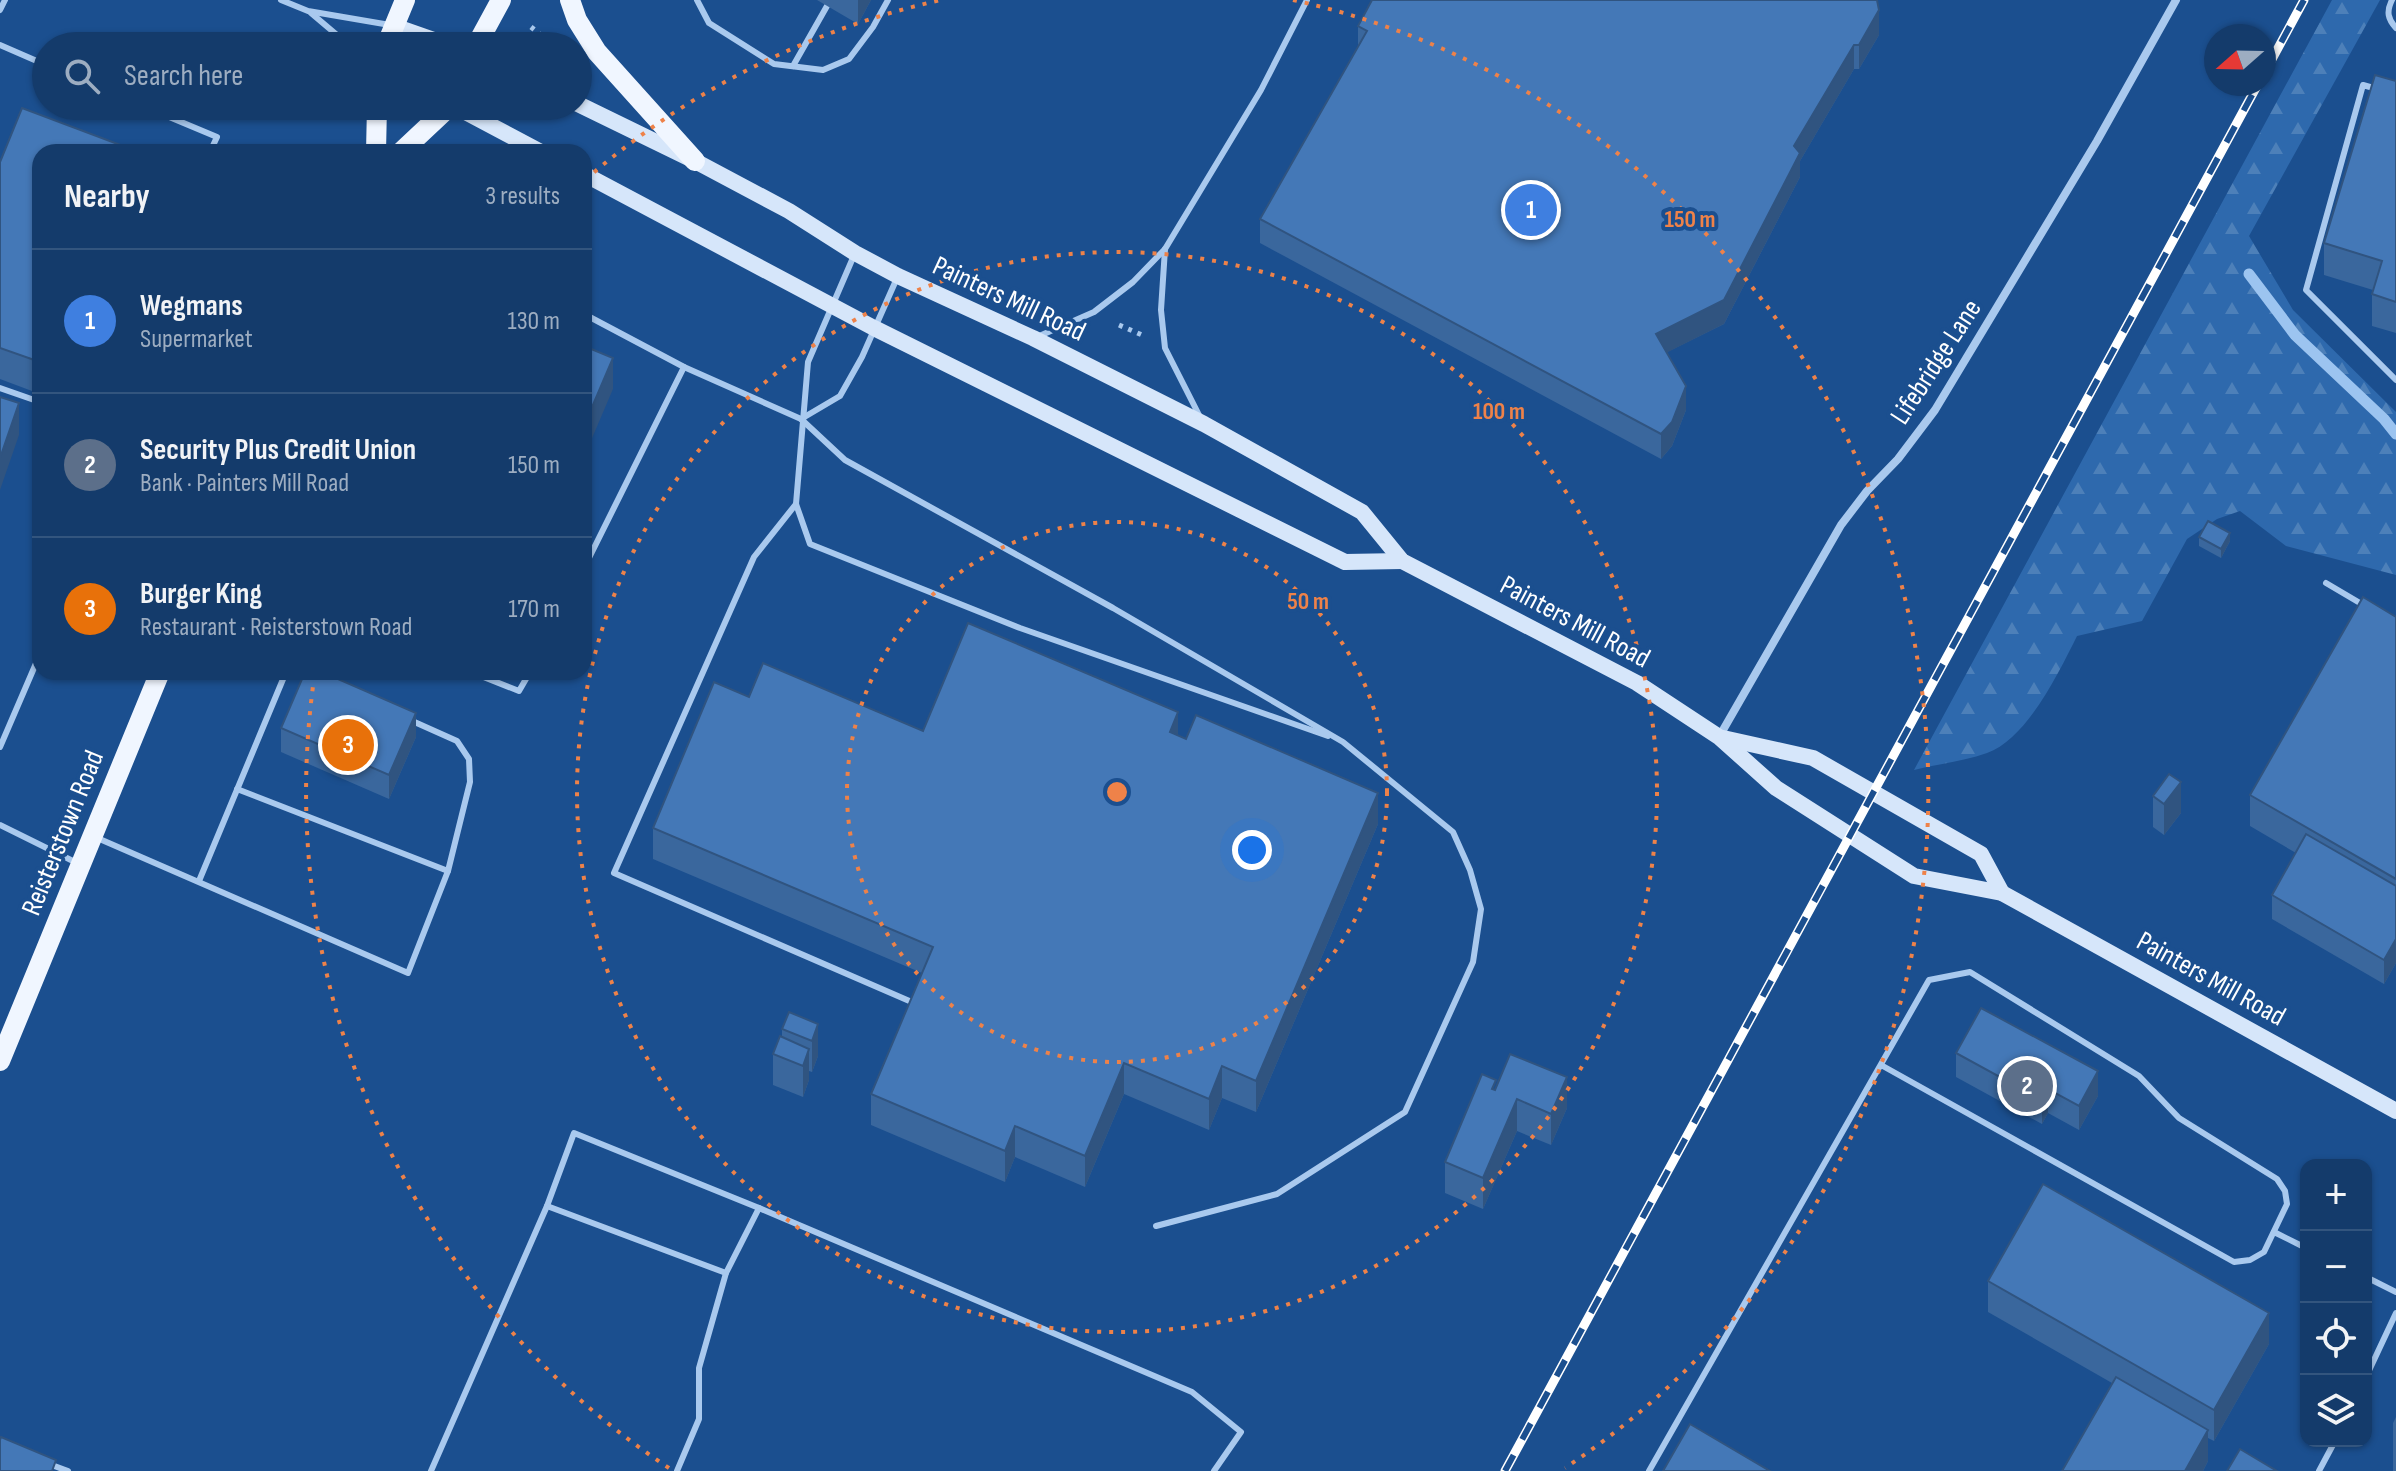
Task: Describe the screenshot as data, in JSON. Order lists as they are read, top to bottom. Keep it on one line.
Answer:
{"streets":{"main road":["Painters Mill Road","Reisterstown Road"],"street":["Lifebridge Lane"]},"crossings":[["Painters Mill Road","Lifebridge Lane"]],"north":"left","page":{"search":"Search here","heading":["Nearby","3 results"],"pins":["1","3","2"],"list":[{"mark":"1","name":"Wegmans","note":"Supermarket","value":"130 m"},{"mark":"2","name":"Security Plus Credit Union","note":"Bank · Painters Mill Road","value":"150 m"},{"mark":"3","name":"Burger King","note":"Restaurant · Reisterstown Road","value":"170 m"}],"map_buttons":["+","−"]},"rings":["150 m","100 m","50 m"]}
